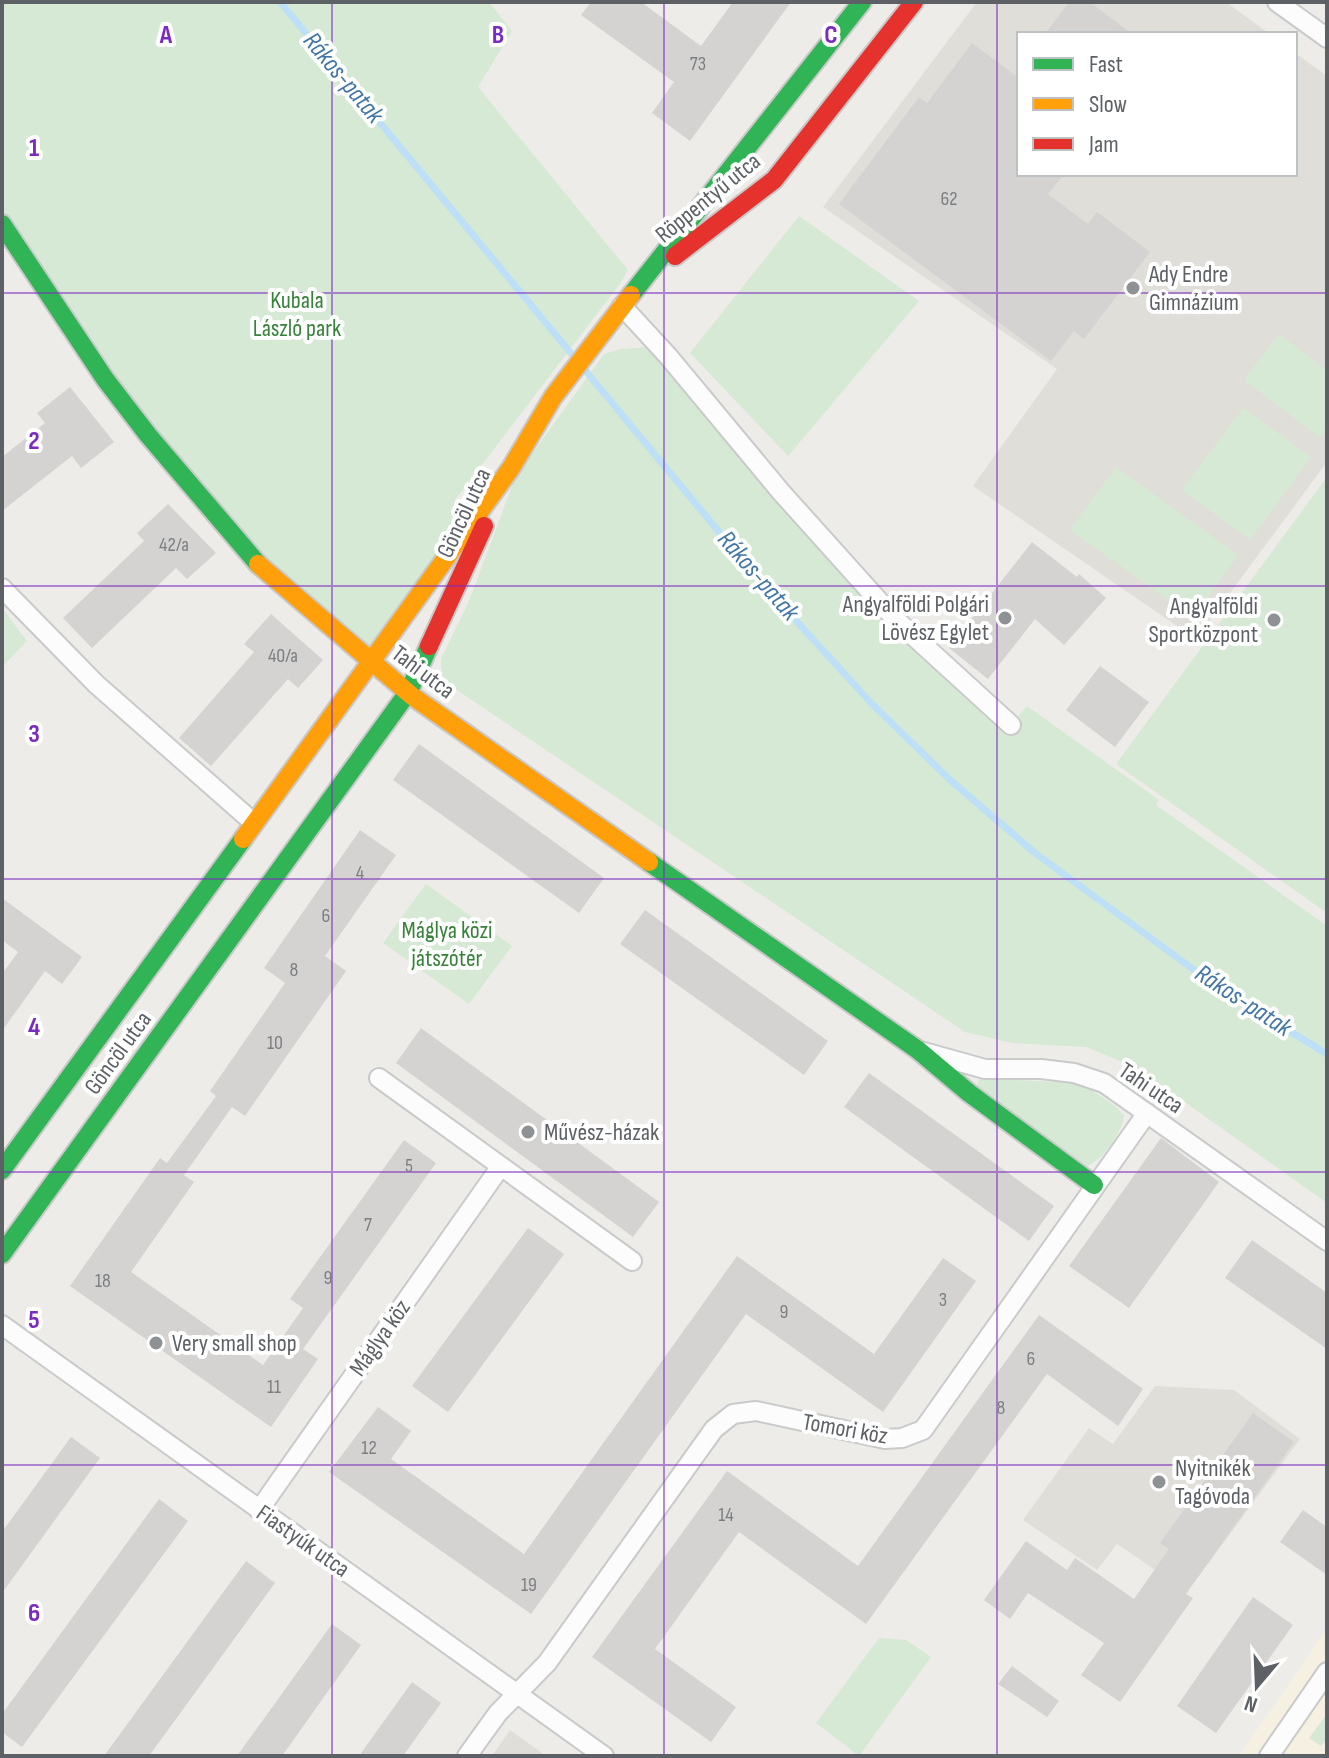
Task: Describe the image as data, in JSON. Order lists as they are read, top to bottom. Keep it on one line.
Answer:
{"streets":{"street":["Röppentyű utca","Göncöl utca","Tahi utca","Máglya köz","Tomori köz","Fiastyúk utca"]},"crossings":[["Röppentyű utca","Göncöl utca"],["Göncöl utca","Tahi utca"],["Tahi utca","Tomori köz"],["Máglya köz","Fiastyúk utca"],["Tomori köz","Fiastyúk utca"]],"water":["Rákos-patak"],"parks":["Kubala László park","Máglya közi játszótér"],"places":["Ady Endre Gimnázium","Angyalföldi Polgári Lövész Egylet","Angyalföldi Sportközpont","Művész-házak","Very small shop","Nyitnikék Tagóvoda"],"house_numbers":["73","62","42/a","40/a","4","6","8","10","5","7","9","18","3","9","6","11","8","12","14","19"],"legend":["Fast","Slow","Jam"],"north":"bottom","grid":{"columns":["A","B","C"],"rows":["1","2","3","4","5","6"]}}
